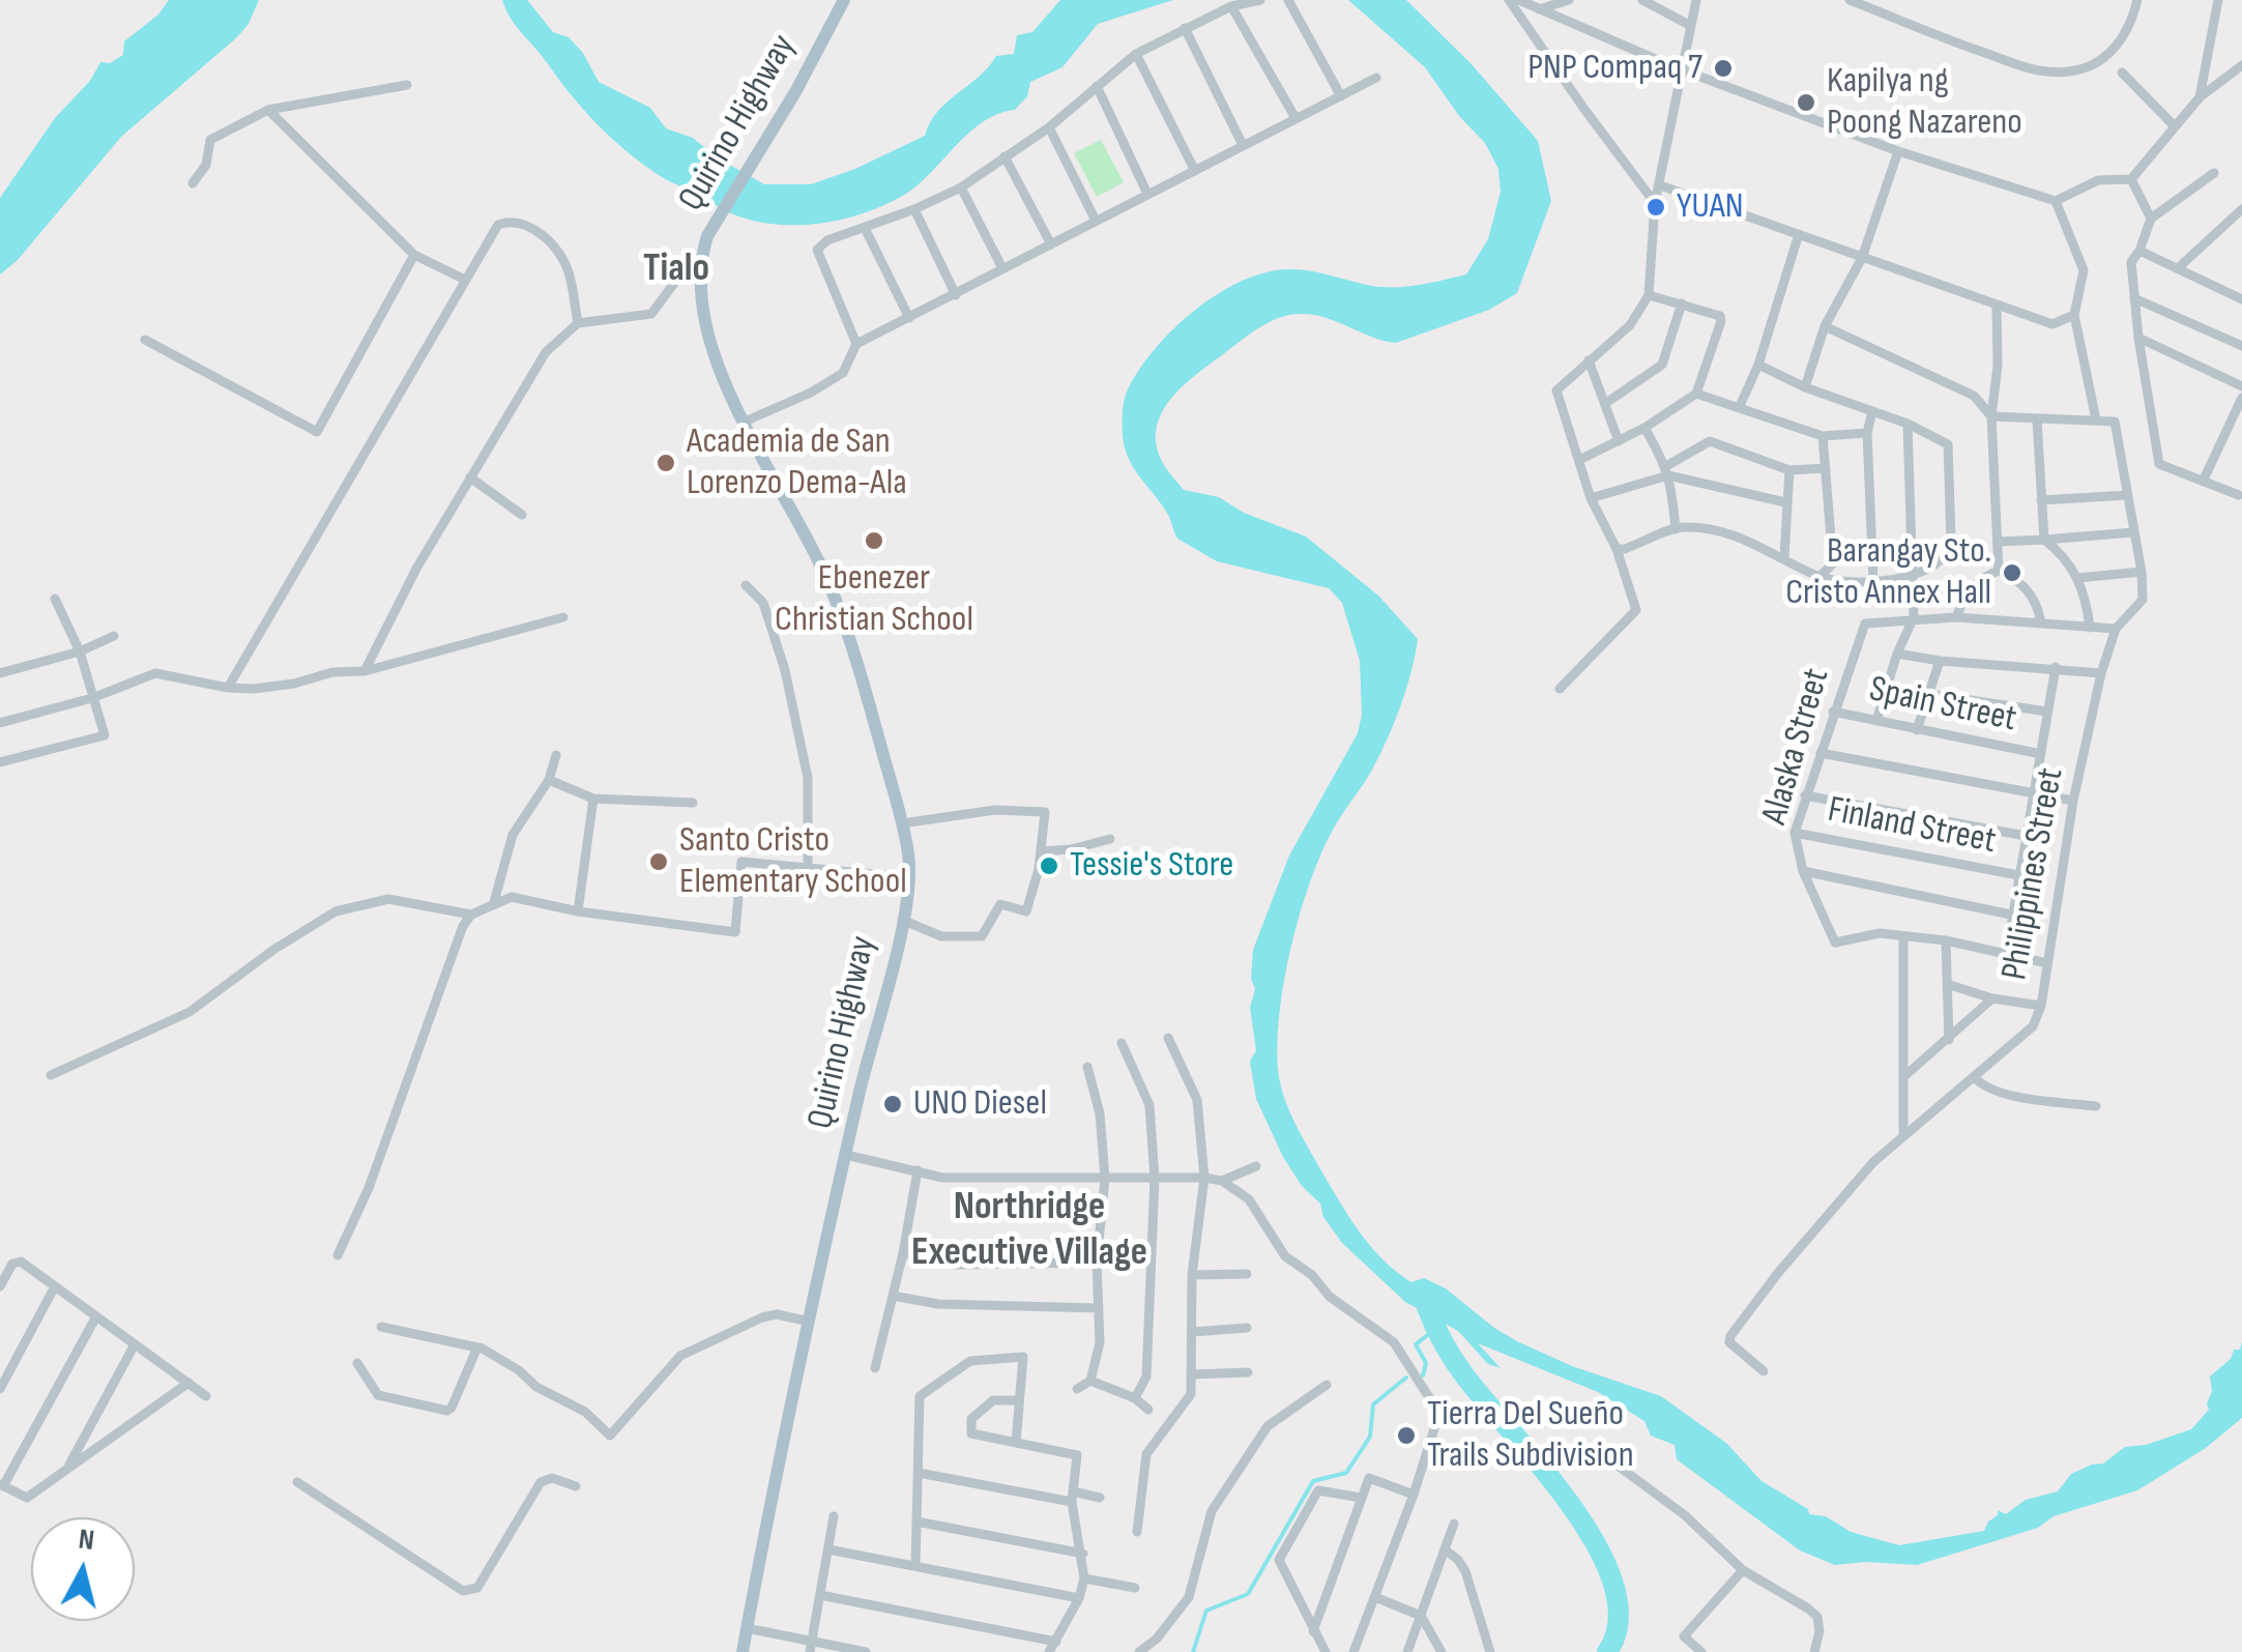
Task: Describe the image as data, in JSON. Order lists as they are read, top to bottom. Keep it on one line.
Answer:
{"streets":{"main road":["Quirino Highway"],"street":["Spain Street","Alaska Street","Finland Street","Philippines Street"]},"crossings":[["Spain Street","Alaska Street"],["Alaska Street","Finland Street"]],"districts":["Tialo","Northridge Executive Village"],"places":["PNP Compaq 7","Kapilya ng Poong Nazareno","YUAN","Academia de San Lorenzo Dema-Ala","Ebenezer Christian School","Barangay Sto. Cristo Annex Hall","Santo Cristo Elementary School","Tessie's Store","UNO Diesel","Tierra Del Sueño Trails Subdivision"],"north":"top"}
